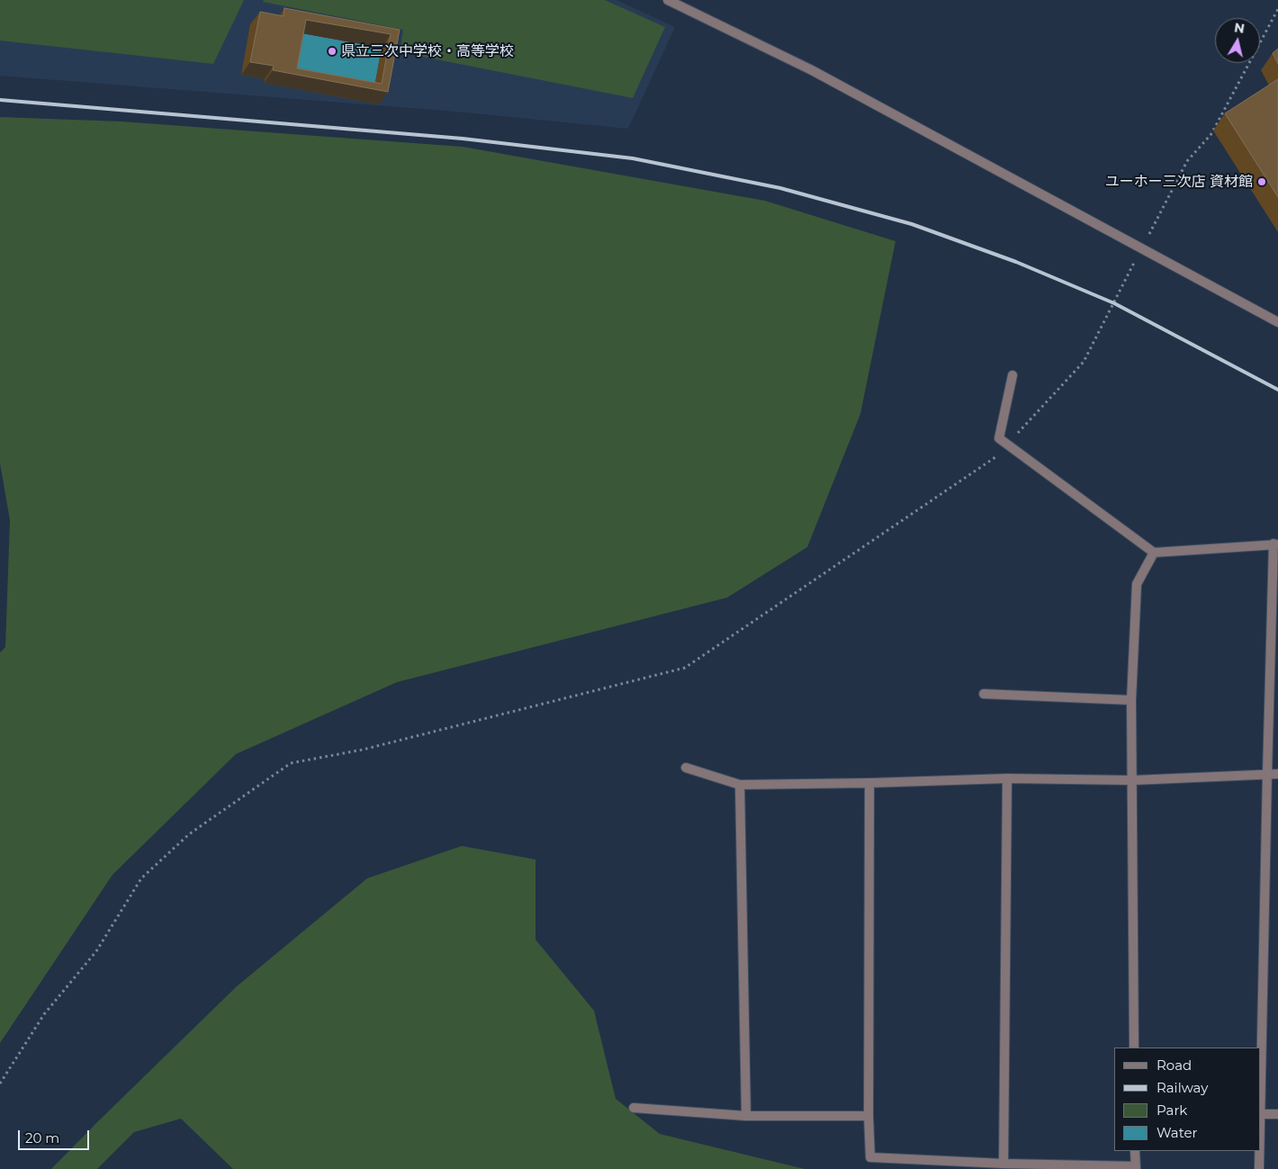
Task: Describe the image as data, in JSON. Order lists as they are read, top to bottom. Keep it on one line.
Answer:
{"places":["県立三次中学校・高等学校","ユーホー三次店 資材館"],"legend":["Road","Railway","Park","Water"],"scale_bar":"20 m","north":"top"}
